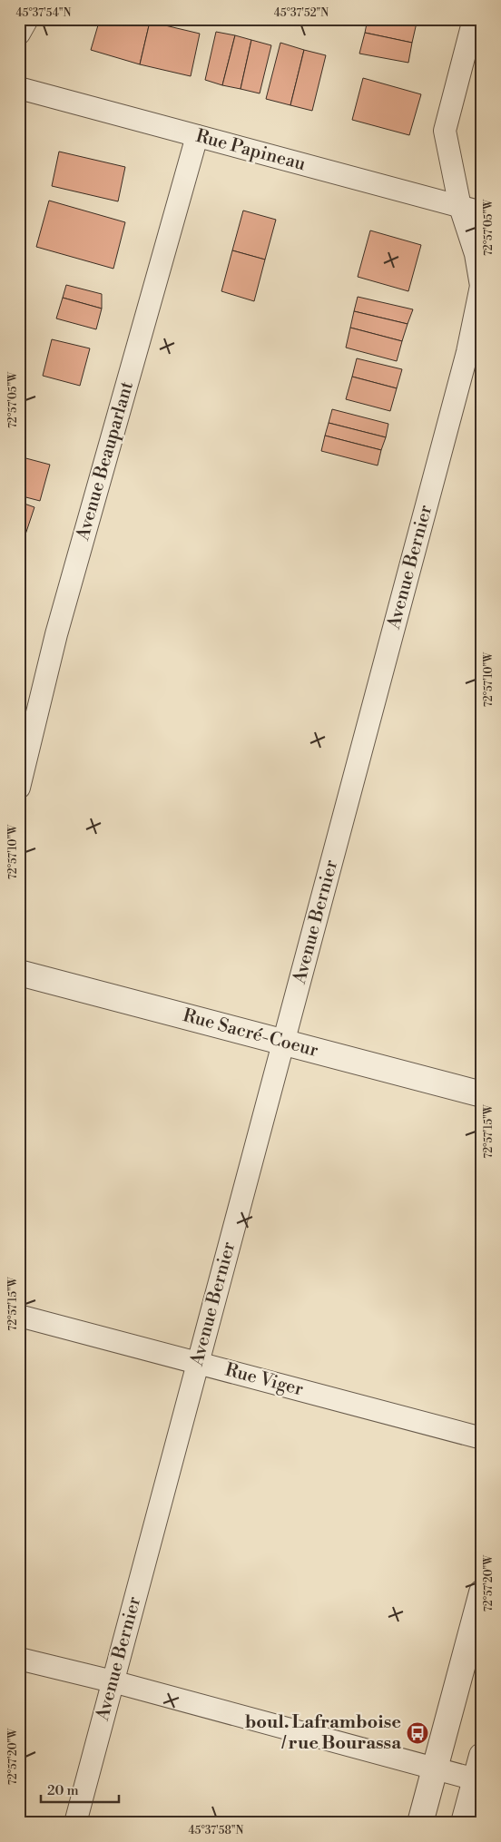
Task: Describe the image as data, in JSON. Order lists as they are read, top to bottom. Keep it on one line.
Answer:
{"streets":{"street":["Rue Papineau","Avenue Beauparlant","Avenue Bernier","Rue Sacré-Coeur","Rue Viger"]},"crossings":[["Rue Papineau","Avenue Beauparlant"],["Rue Papineau","Avenue Bernier"],["Avenue Bernier","Rue Sacré-Coeur"],["Avenue Bernier","Rue Viger"]],"places":{"bus stop":["boul. Laframboise / rue Bourassa"]},"scale_bar":"20 m","coordinates":["45°37'54\"N","45°37'52\"N","72°57'05\"W","72°57'10\"W","72°57'15\"W","72°57'20\"W","45°37'58\"N"]}
